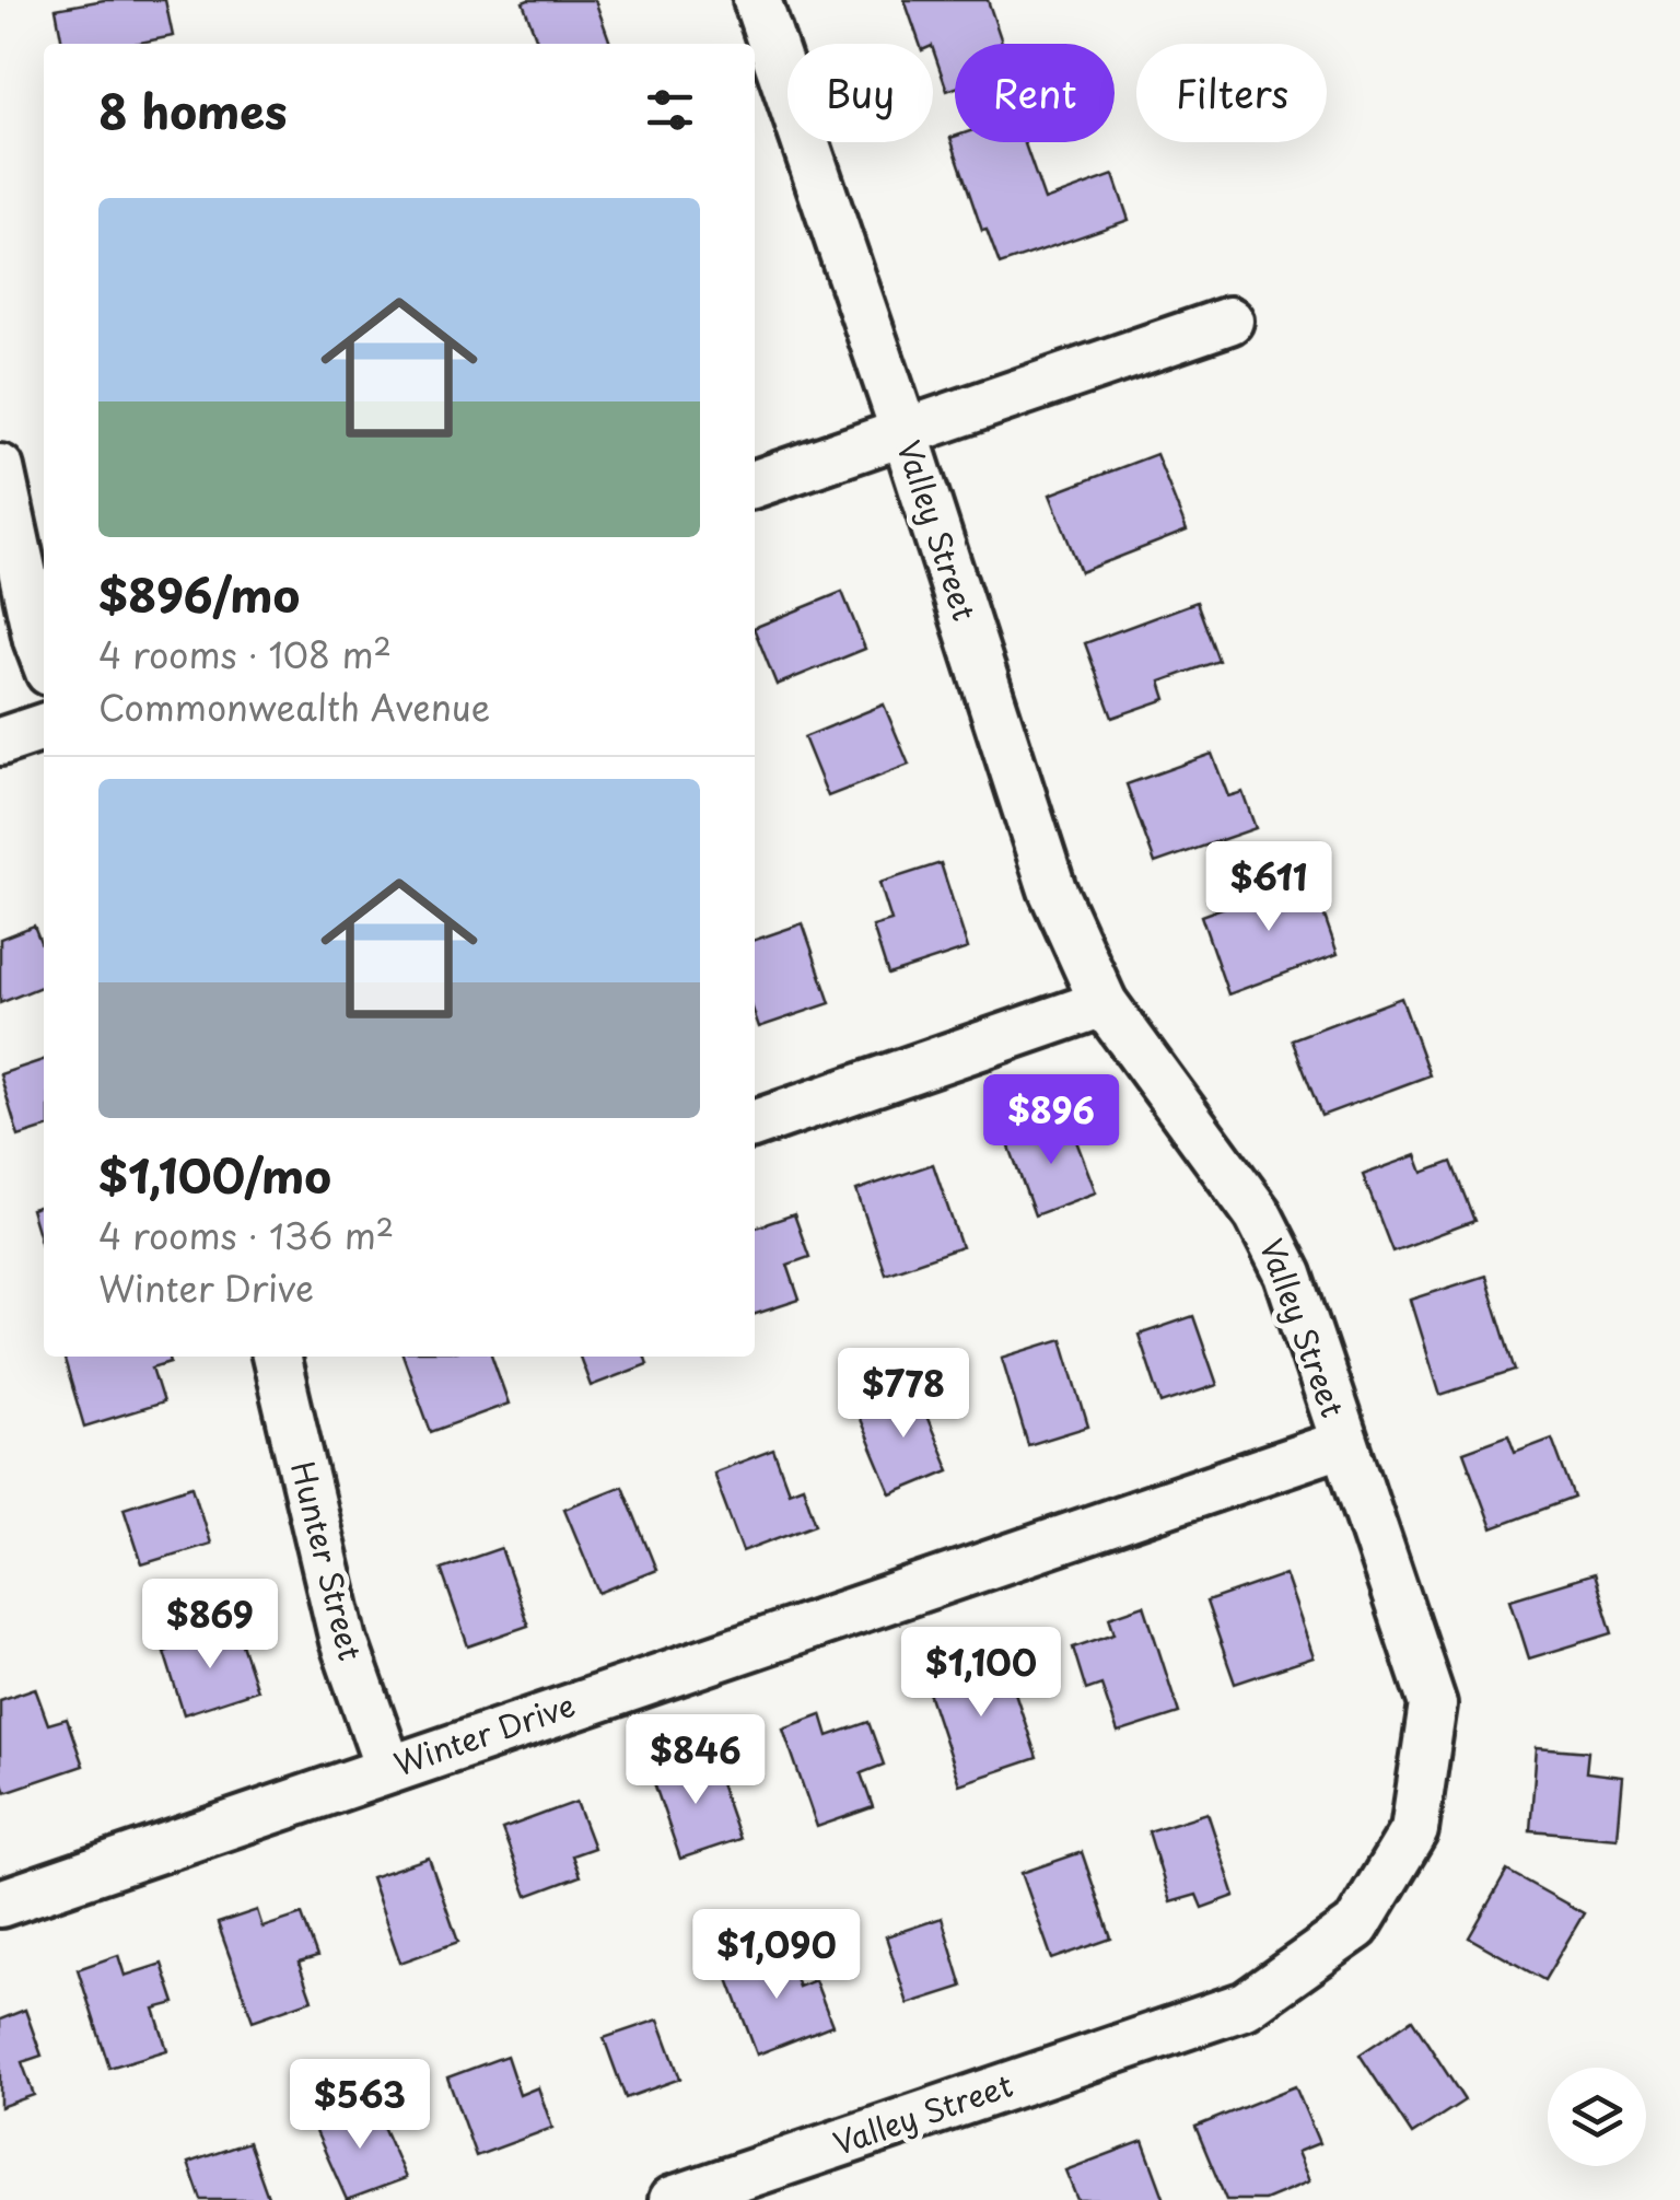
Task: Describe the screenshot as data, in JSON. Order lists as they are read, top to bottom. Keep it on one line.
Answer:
{"streets":{"street":["Valley Street","Hunter Street","Winter Drive"]},"crossings":[["Valley Street","Winter Drive"],["Hunter Street","Winter Drive"]],"page":{"chip":["Buy","Rent","Filters"],"heading":"8 homes","list":[{"name":"$896/mo","note":"4 rooms · 108 m² · Commonwealth Avenue"},{"name":"$1,100/mo","note":"4 rooms · 136 m² · Winter Drive"}],"price":["$611","$896","$778","$869","$1,100","$846","$1,090","$563"]}}
